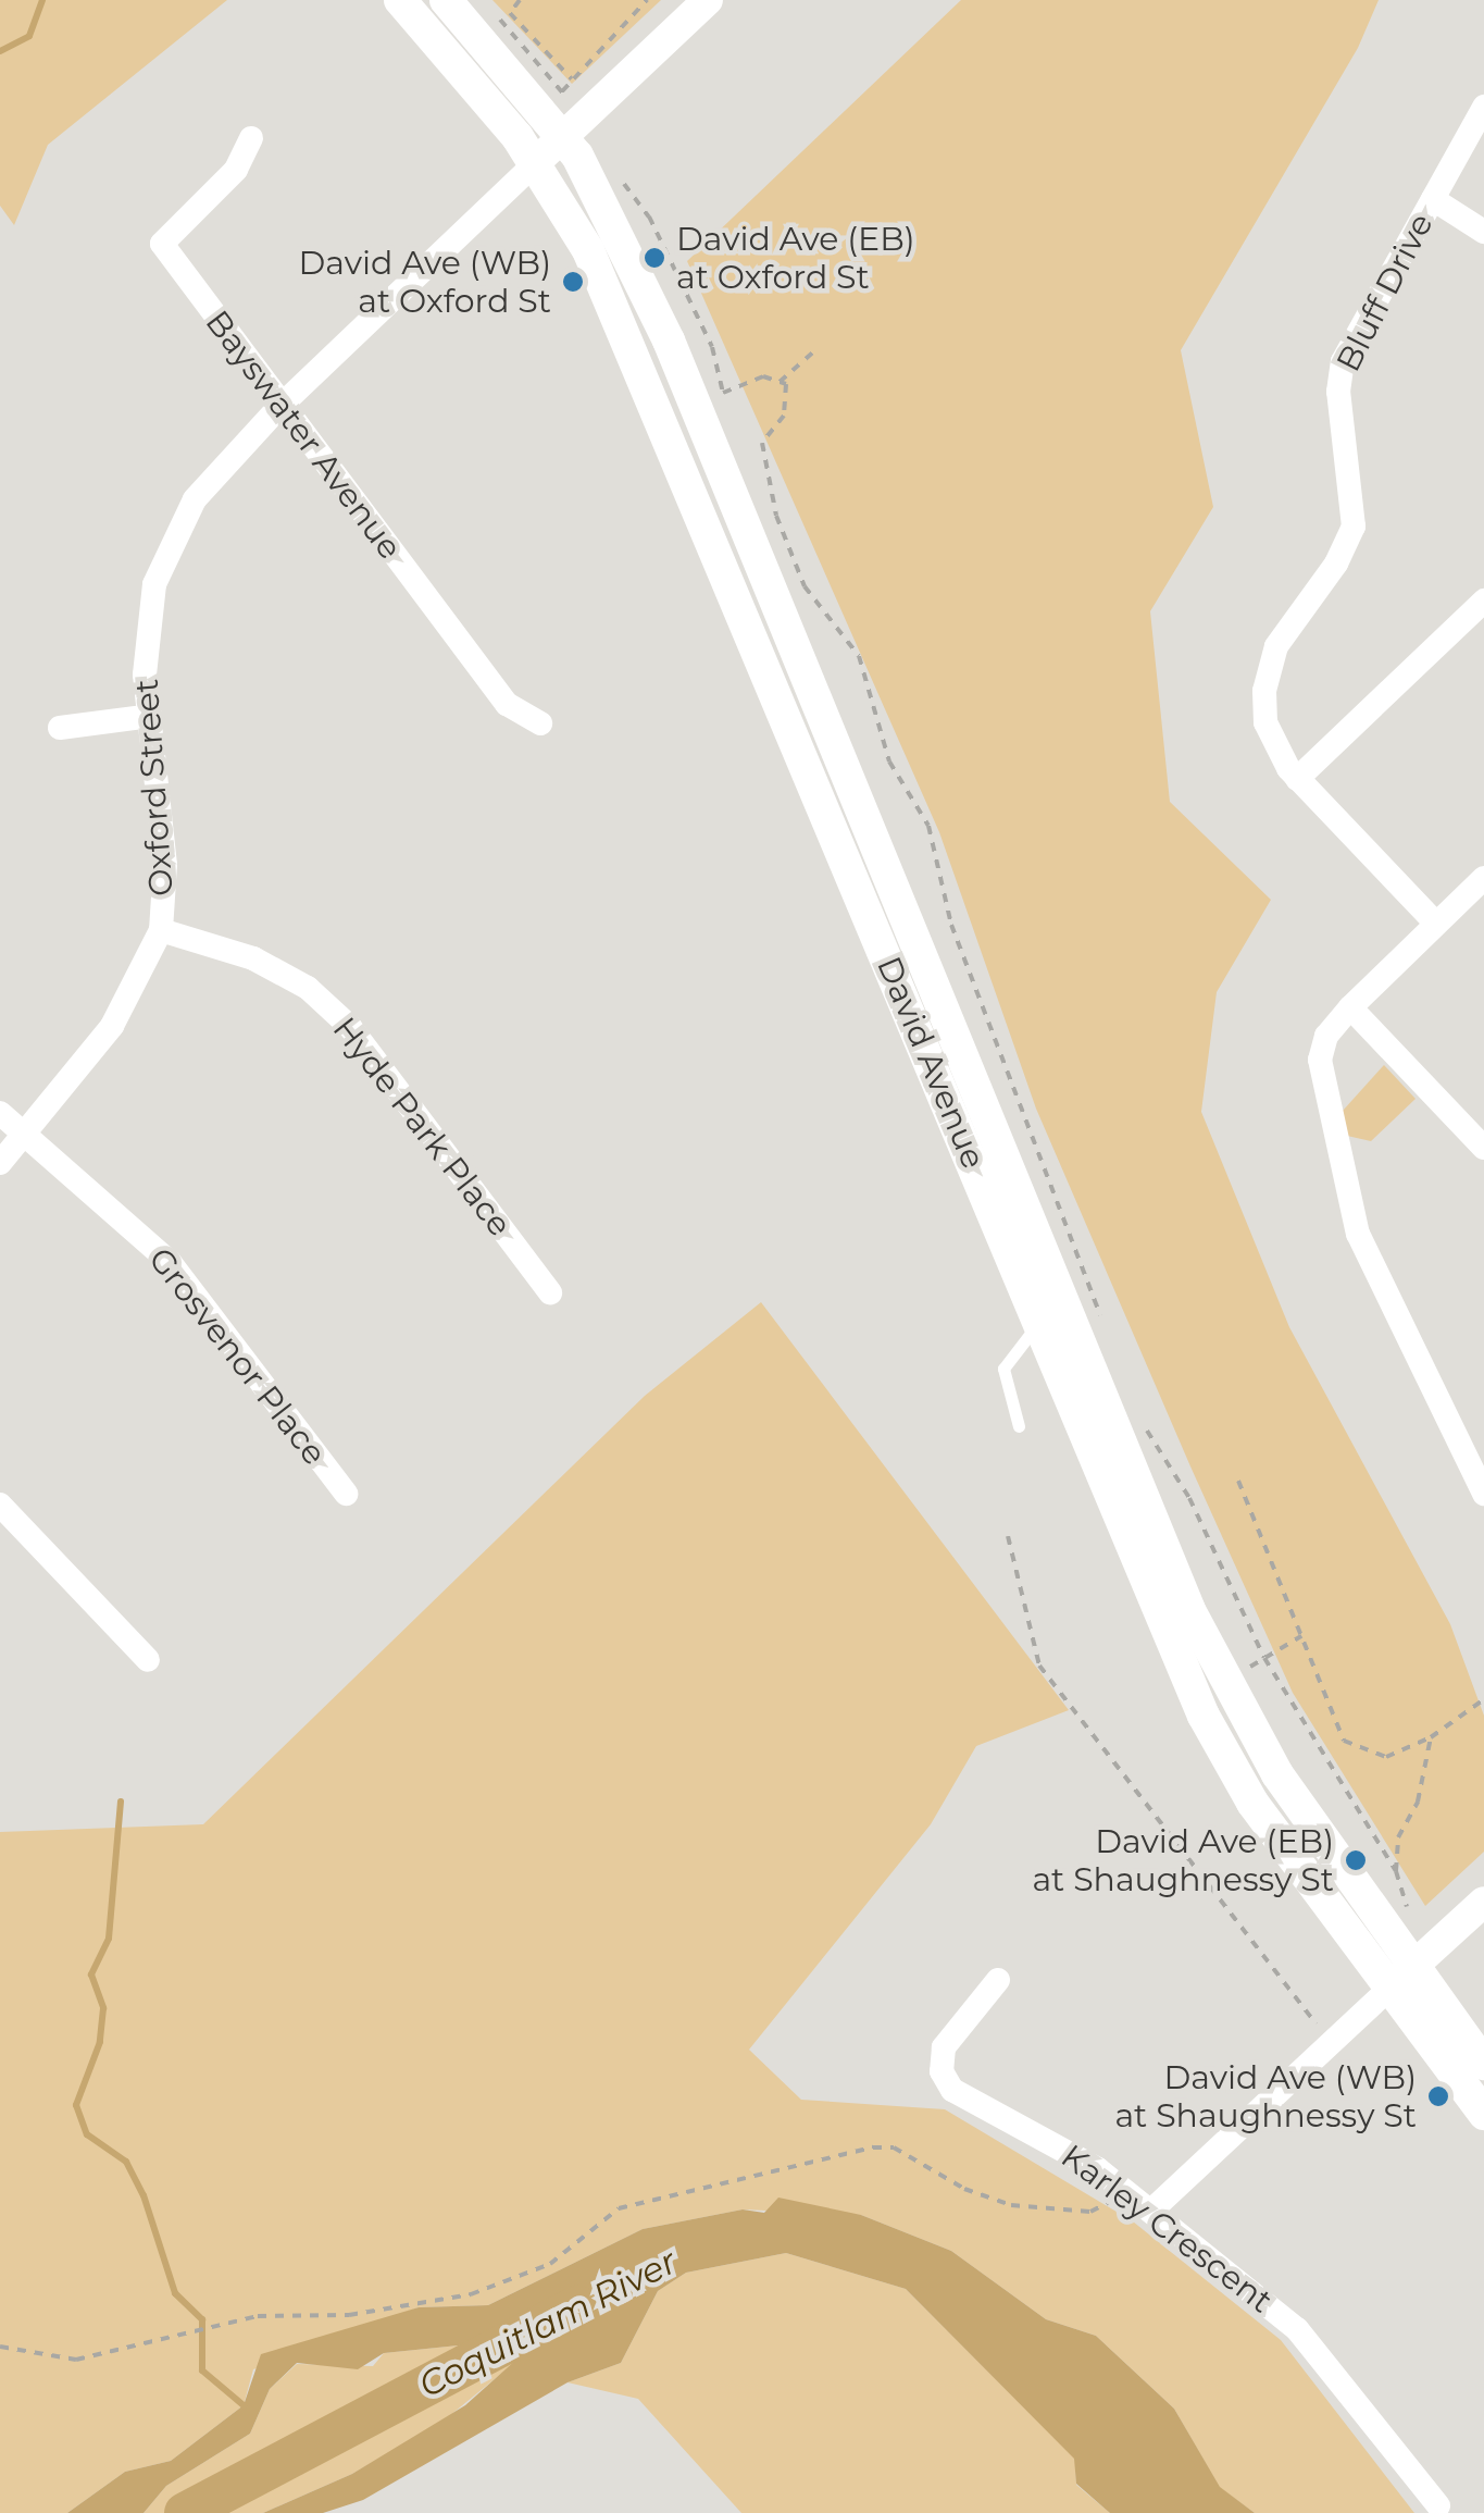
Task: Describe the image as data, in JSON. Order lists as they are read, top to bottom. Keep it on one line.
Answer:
{"streets":{"main road":["David Avenue"],"street":["Bluff Drive","Bayswater Avenue","Oxford Street","Hyde Park Place","Grosvenor Place","Karley Crescent"]},"crossings":[["Bayswater Avenue","Oxford Street"],["Oxford Street","David Avenue"],["Oxford Street","Hyde Park Place"],["Oxford Street","Grosvenor Place"]],"water":["Coquitlam River"],"places":["David Ave (EB) at Oxford St","David Ave (WB) at Oxford St","David Ave (EB) at Shaughnessy St","David Ave (WB) at Shaughnessy St"]}
